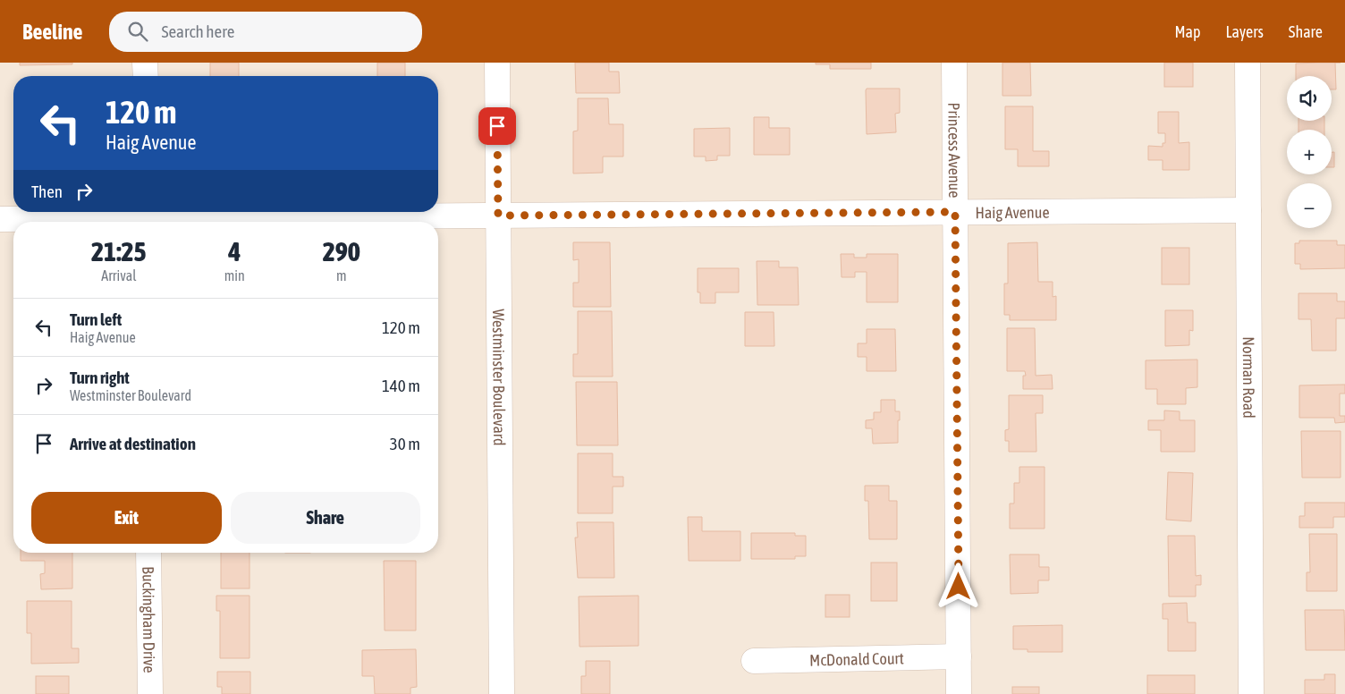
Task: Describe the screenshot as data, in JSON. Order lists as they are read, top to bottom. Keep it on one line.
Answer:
{"streets":{"street":["Princess Avenue","Haig Avenue","Westminster Boulevard","Norman Road","Buckingham Drive","McDonald Court"]},"crossings":[["Princess Avenue","Haig Avenue"],["Princess Avenue","McDonald Court"],["Haig Avenue","Westminster Boulevard"],["Haig Avenue","Norman Road"]],"page":{"header":"Beeline","search":"Search here","nav":["Map","Layers","Share"],"map_buttons":["+","−"],"turn":["120 m","Haig Avenue"],"then":"Then","eta":["21:25","Arrival","4","min","290","m"],"list":[{"name":"Turn left","note":"Haig Avenue","value":"120 m"},{"name":"Turn right","note":"Westminster Boulevard","value":"140 m"},{"name":"Arrive at destination","value":"30 m"}],"buttons":["Exit","Share"]}}
